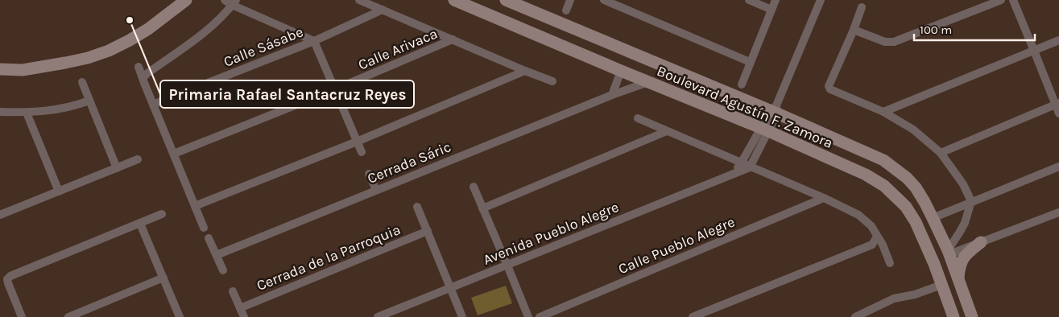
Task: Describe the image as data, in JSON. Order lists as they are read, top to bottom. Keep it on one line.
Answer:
{"streets":{"street":["Calle Sásabe","Calle Arivaca","Boulevard Agustín F. Zamora","Cerrada Sáric","Avenida Pueblo Alegre","Calle Pueblo Alegre","Cerrada de la Parroquia"]},"crossings":[["Boulevard Agustín F. Zamora","Cerrada Sáric"]],"places":["Primaria Rafael Santacruz Reyes"],"scale_bar":"100 m"}
